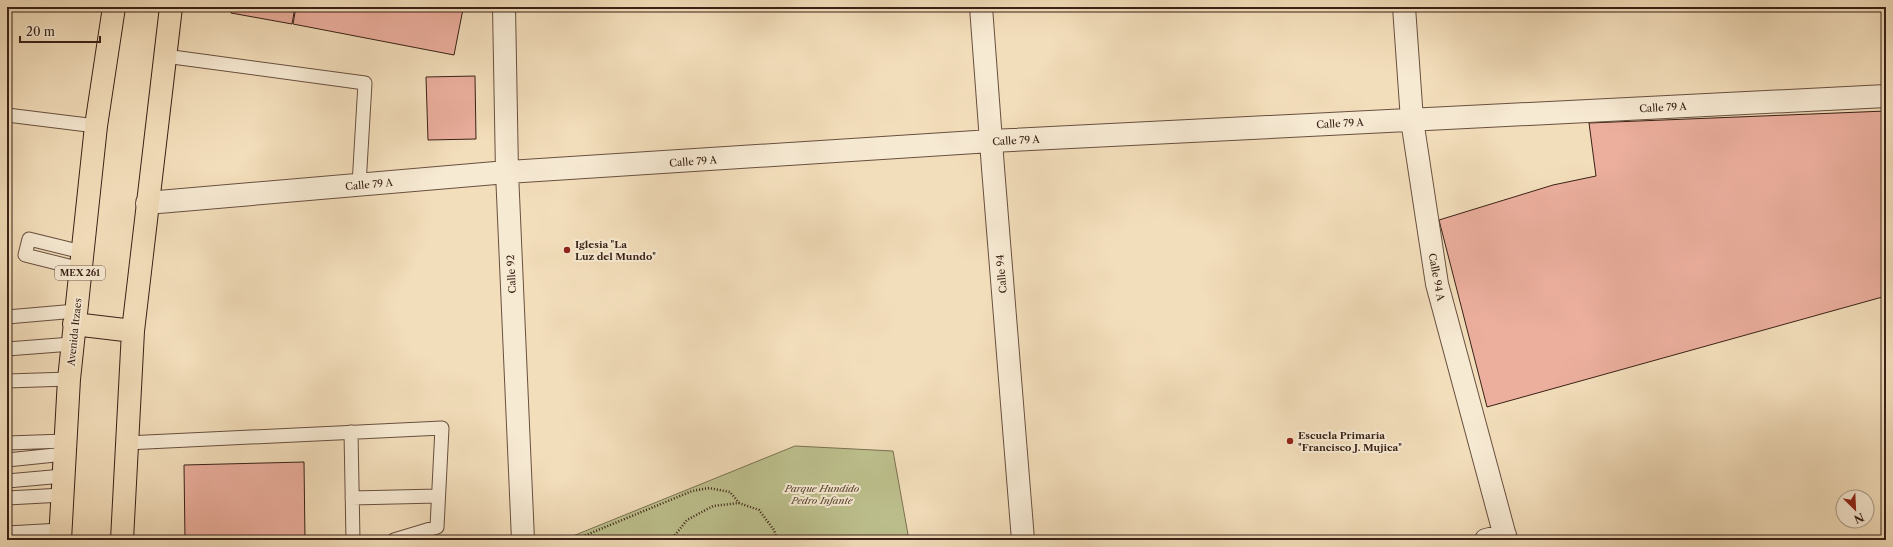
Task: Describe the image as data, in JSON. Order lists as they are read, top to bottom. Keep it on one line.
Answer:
{"streets":{"main road":["MEX 261","Avenida Itzaes"],"street":["Calle 79 A","Calle 92","Calle 94","Calle 94 A"]},"crossings":[["Calle 79 A","Calle 92"],["Calle 79 A","Calle 94"],["Calle 79 A","Calle 94 A"]],"parks":["Parque Hundido Pedro Infante"],"places":["Iglesia \"La Luz del Mundo\"","Escuela Primaria \"Francisco J. Mujica\""],"scale_bar":"20 m","north":"bottom right"}
